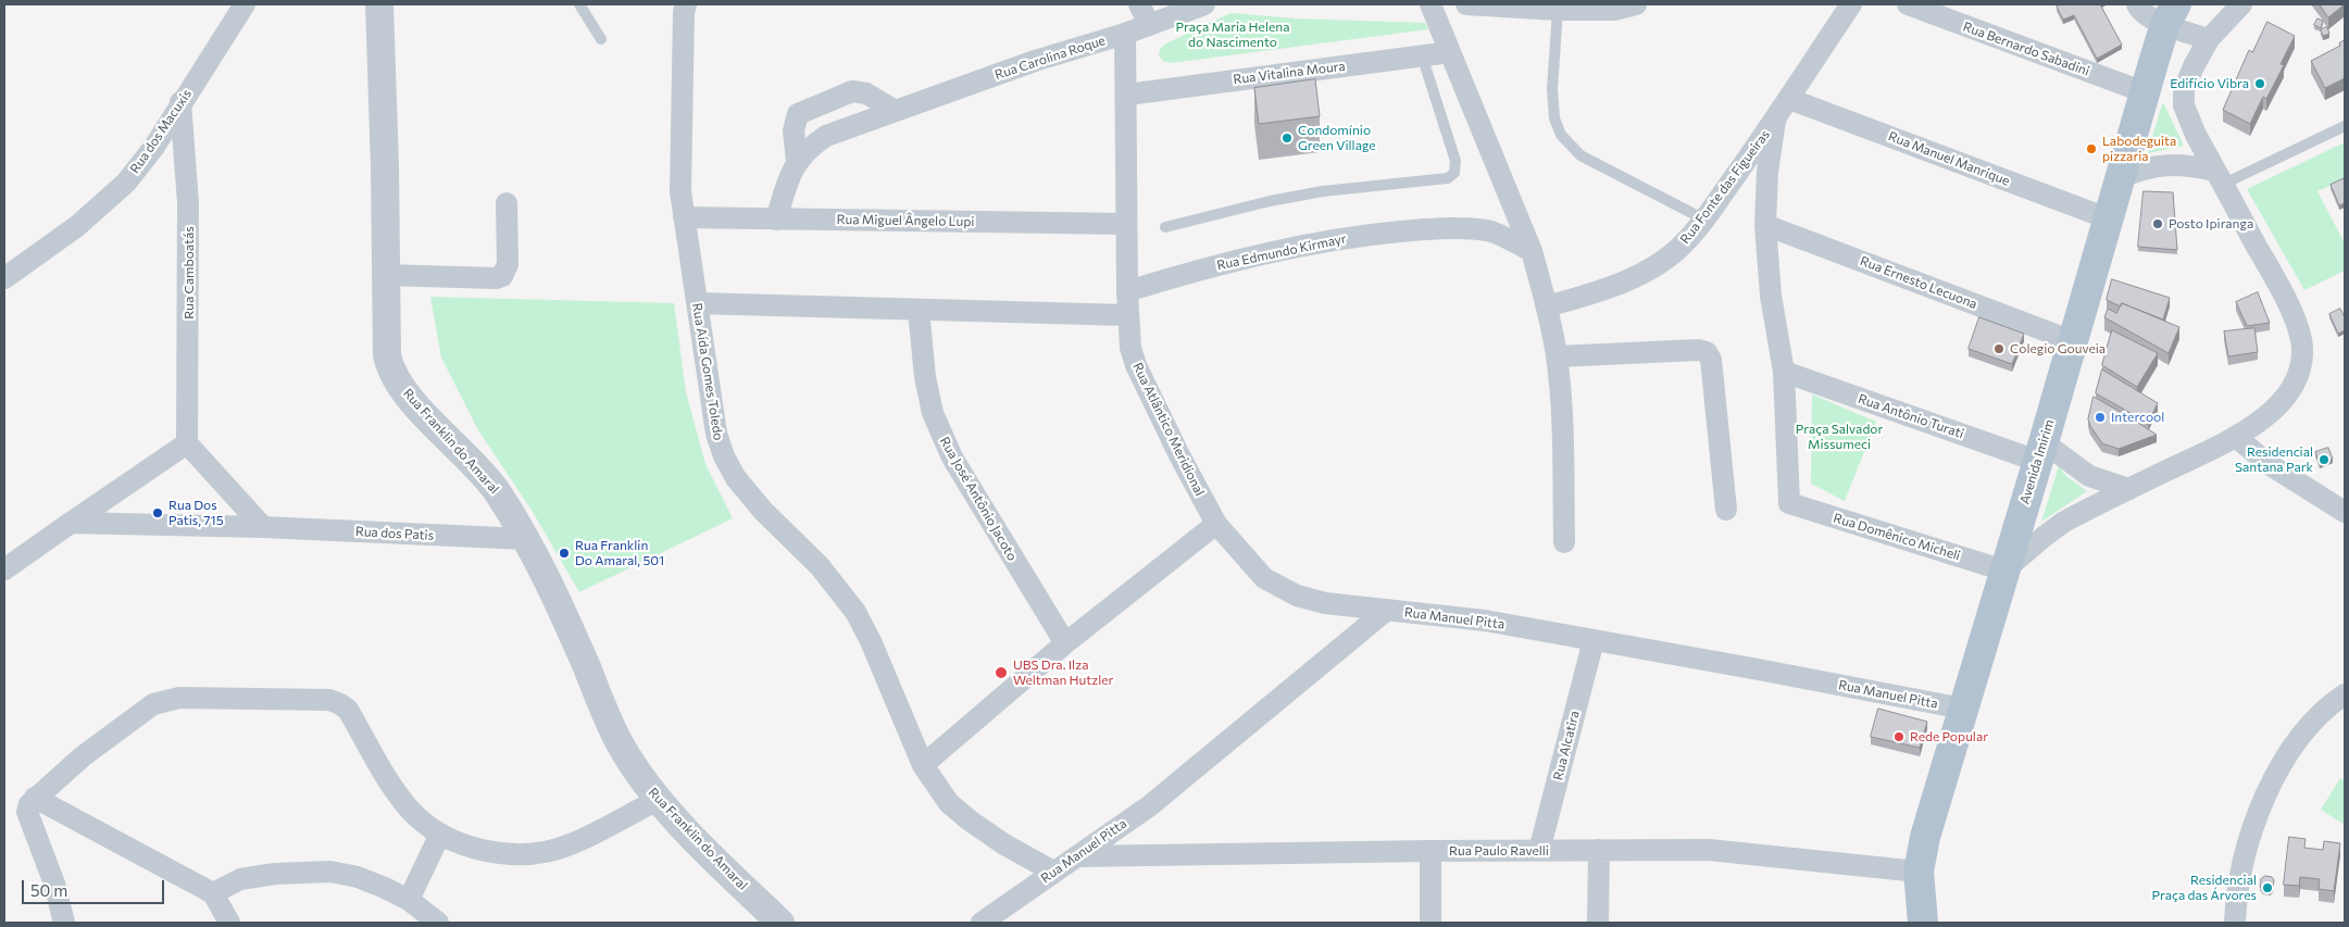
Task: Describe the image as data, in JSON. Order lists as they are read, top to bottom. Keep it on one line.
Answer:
{"streets":{"main road":["Avenida Imirim"],"street":["Rua Bernardo Sabadini","Rua Carolina Roque","Rua Vitalina Moura","Rua dos Macuxis","Rua Manuel Manrique","Rua Fonte das Figueiras","Rua Miguel Ângelo Lupi","Rua Edmundo Kirmayr","Rua Camboatás","Rua Ernesto Lecuona","Rua Aída Gomes Toledo","Rua Antônio Turati","Rua Atlântico Meridional","Rua Franklin do Amaral","Rua José Antônio Jacoto","Rua dos Patis","Rua Domênico Micheli","Rua Manuel Pitta","Rua Alcatira","Rua Paulo Ravelli"]},"crossings":[["Rua Bernardo Sabadini","Avenida Imirim"],["Rua Carolina Roque","Rua Miguel Ângelo Lupi"],["Rua Carolina Roque","Rua Atlântico Meridional"],["Rua Vitalina Moura","Rua Atlântico Meridional"],["Rua dos Macuxis","Rua Camboatás"],["Rua Manuel Manrique","Rua Fonte das Figueiras"],["Rua Manuel Manrique","Avenida Imirim"],["Rua Miguel Ângelo Lupi","Rua Aída Gomes Toledo"],["Rua Miguel Ângelo Lupi","Rua Atlântico Meridional"],["Rua Edmundo Kirmayr","Rua Atlântico Meridional"],["Rua Ernesto Lecuona","Avenida Imirim"],["Rua Aída Gomes Toledo","Rua Manuel Pitta"],["Rua Antônio Turati","Avenida Imirim"],["Rua Antônio Turati","Rua Domênico Micheli"],["Rua Atlântico Meridional","Rua Manuel Pitta"],["Rua Franklin do Amaral","Rua dos Patis"],["Avenida Imirim","Rua Domênico Micheli"],["Avenida Imirim","Rua Manuel Pitta"],["Avenida Imirim","Rua Paulo Ravelli"],["Rua Manuel Pitta","Rua Alcatira"],["Rua Manuel Pitta","Rua Paulo Ravelli"],["Rua Alcatira","Rua Paulo Ravelli"]],"parks":["Praça Maria Helena do Nascimento","Praça Salvador Missumeci"],"places":["Edifício Vibra","Condomínio Green Village","Labodeguita pizzaria","Posto Ipiranga","Colegio Gouveia","Intercool","Residencial Santana Park","Rua Dos Patis, 715","Rua Franklin Do Amaral, 501","UBS Dra. Ilza Weltman Hutzler","Rede Popular","Residencial Praça das Árvores"],"scale_bar":"50 m"}
